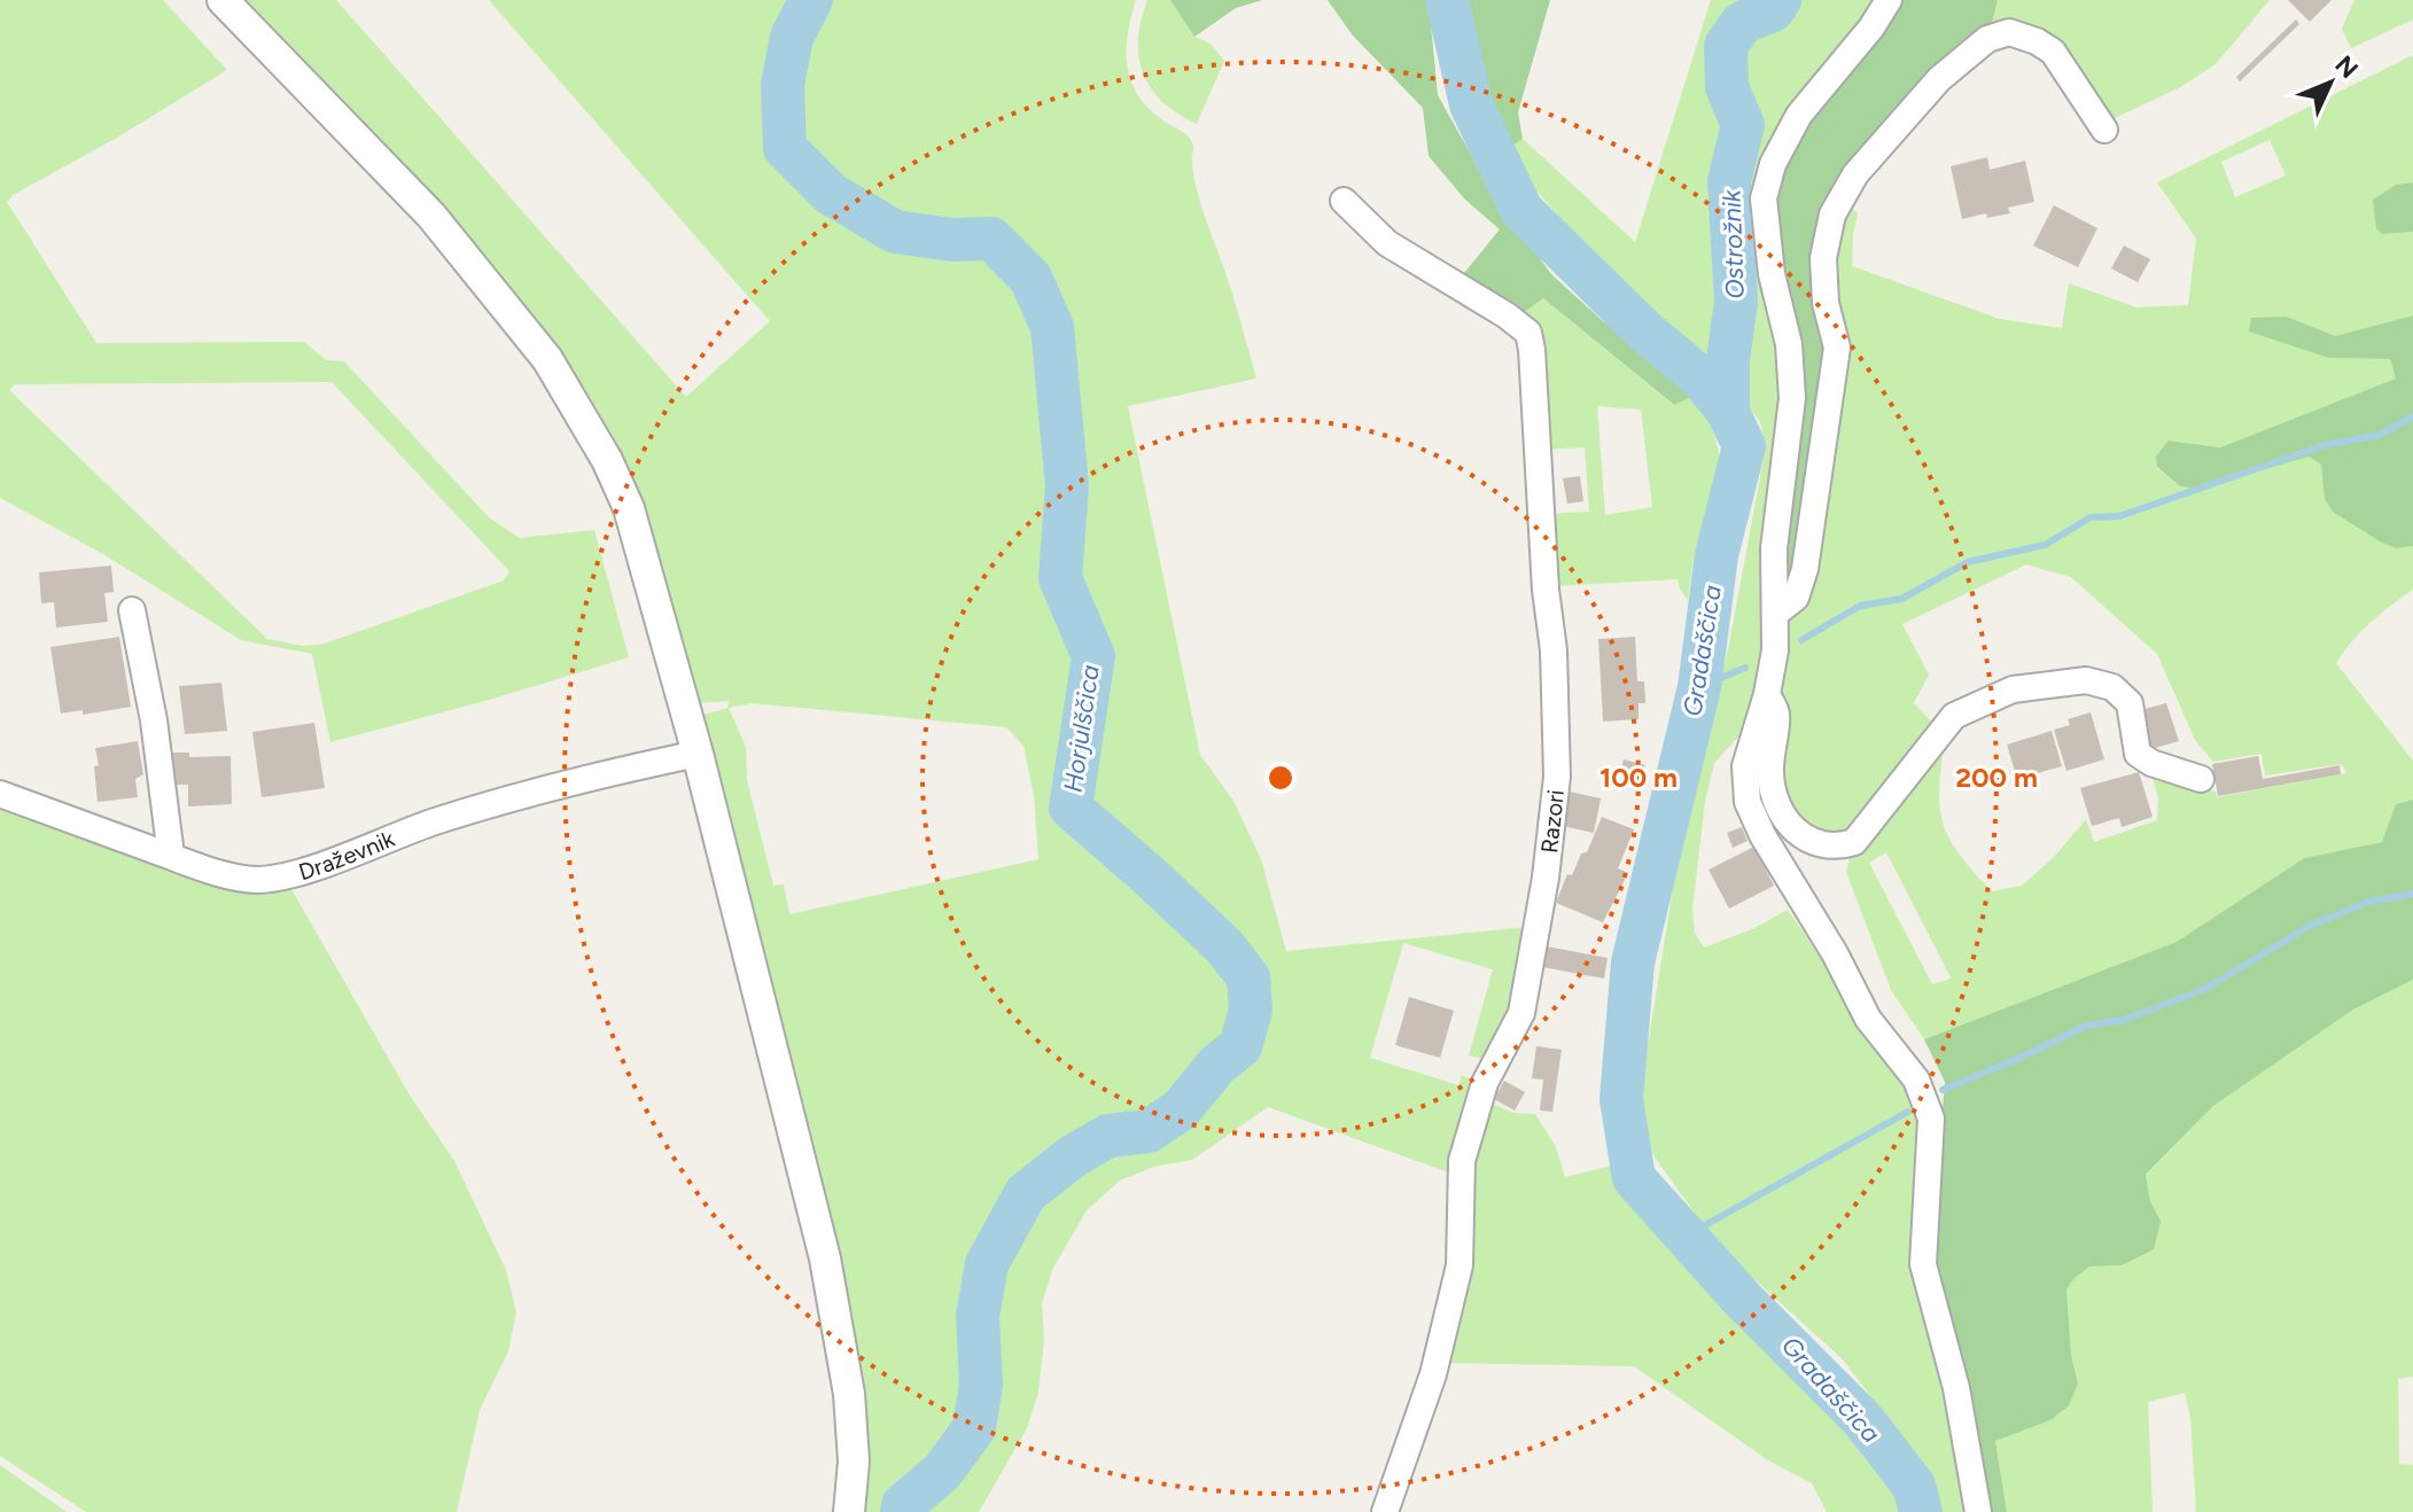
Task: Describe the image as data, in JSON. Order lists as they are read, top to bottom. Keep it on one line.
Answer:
{"streets":{"street":["Razori","Draževnik"]},"water":["Ostrožnik","Gradaščica","Horjulščica"],"north":"top right","rings":["100 m","200 m"]}
